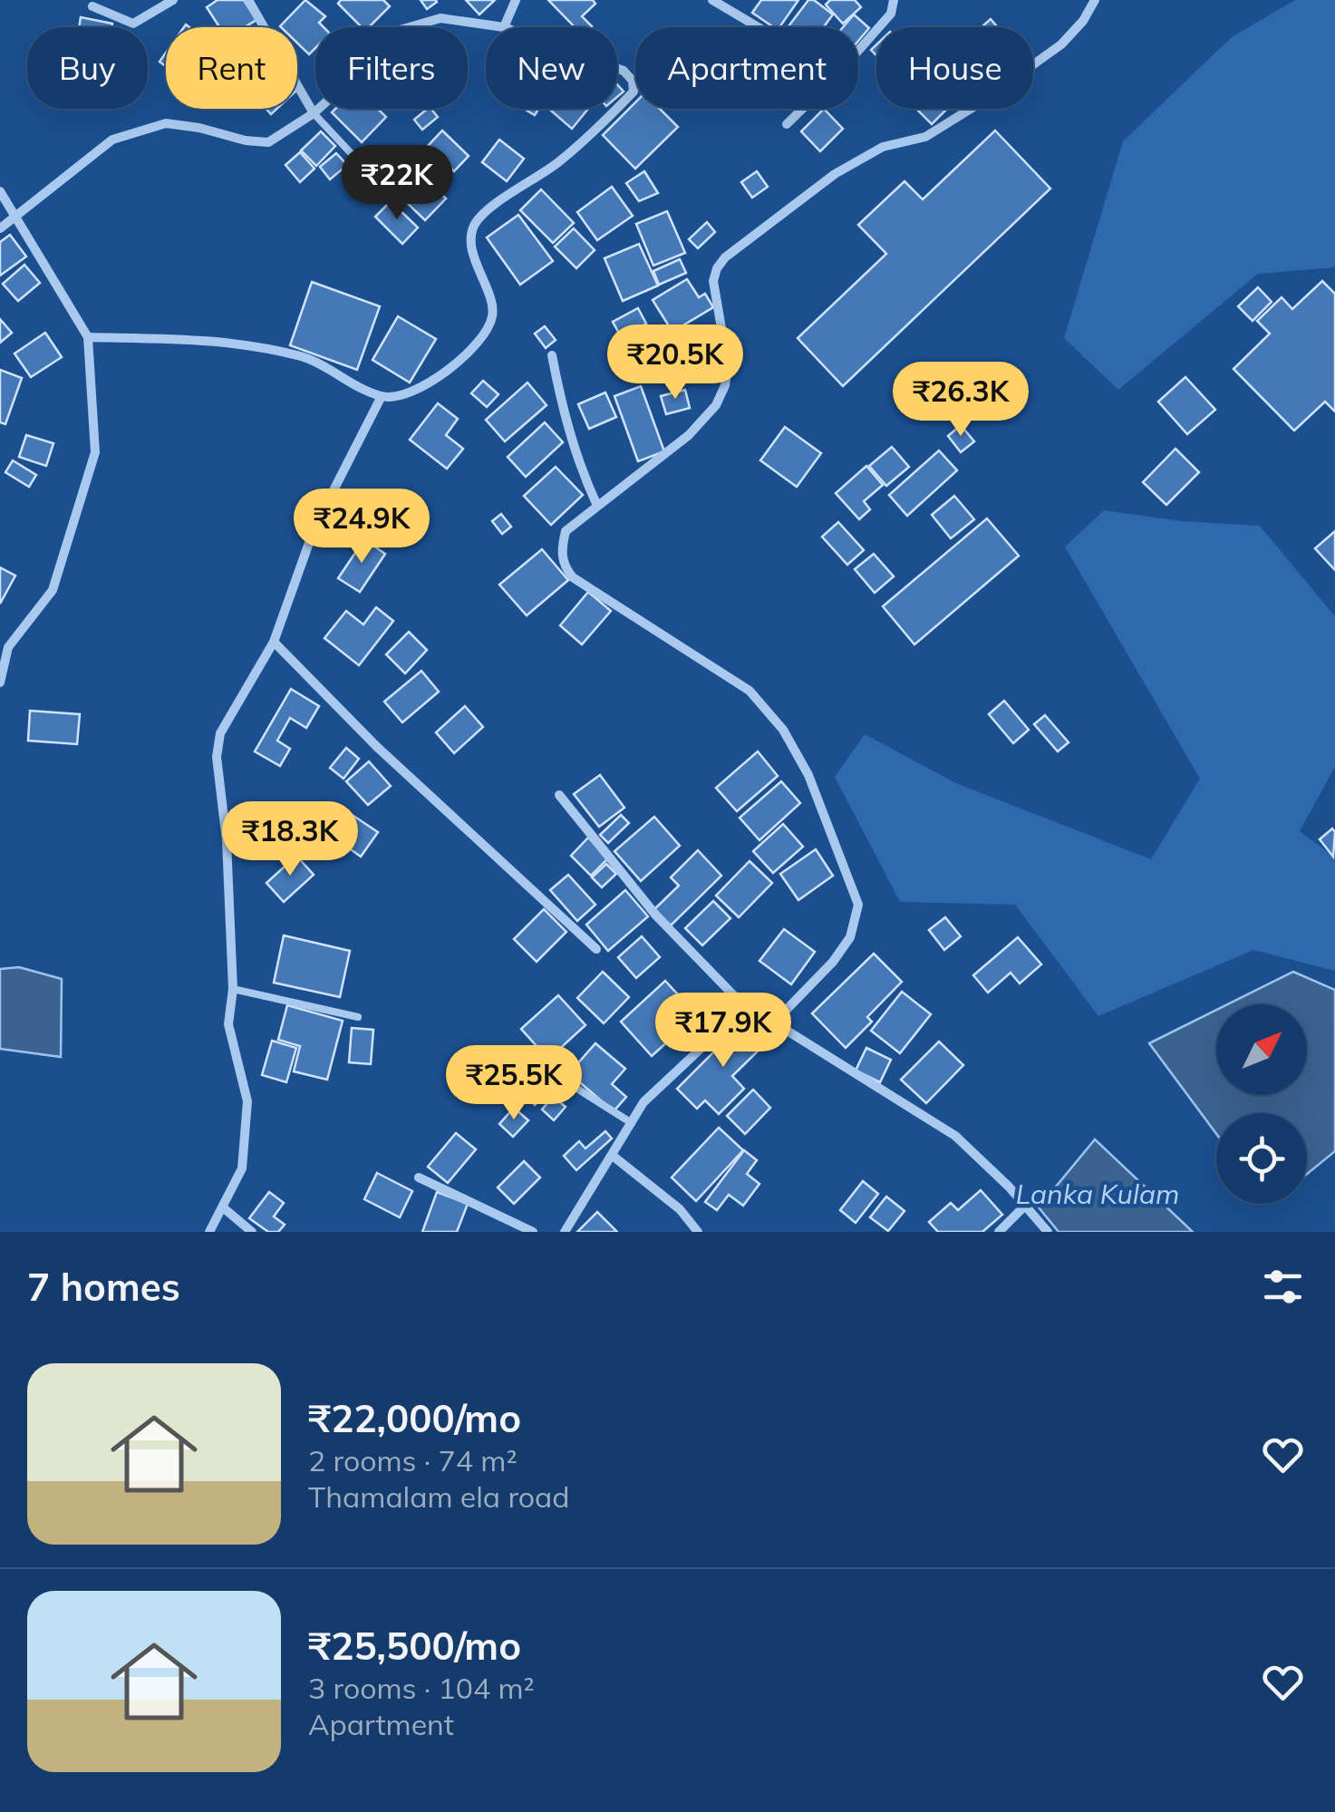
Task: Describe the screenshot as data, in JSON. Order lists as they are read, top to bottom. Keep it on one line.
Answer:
{"water":["Lanka Kulam"],"north":"top right","page":{"chip":["Buy","Rent","Filters","New","Apartment","House"],"price":["₹22K","₹20.5K","₹26.3K","₹24.9K","₹18.3K","₹17.9K","₹25.5K"],"heading":"7 homes","list":[{"name":"₹22,000/mo","note":"2 rooms · 74 m² · Thamalam ela road"},{"name":"₹25,500/mo","note":"3 rooms · 104 m² · Apartment"}]}}
